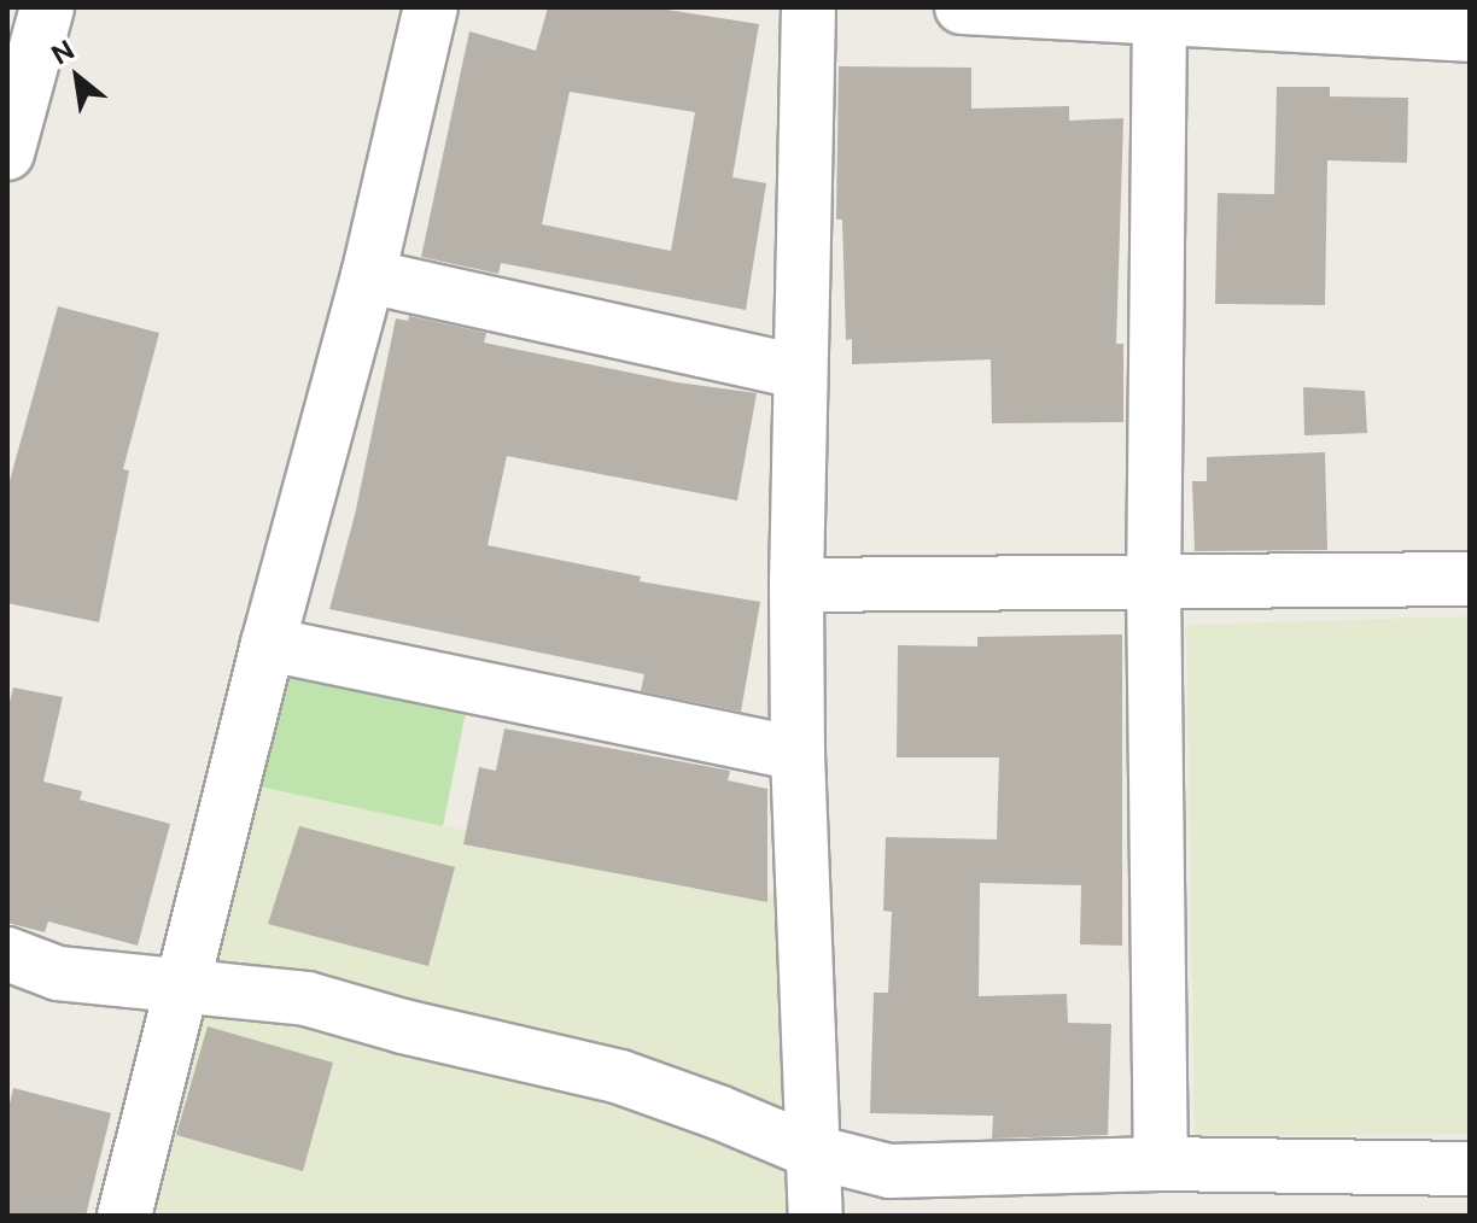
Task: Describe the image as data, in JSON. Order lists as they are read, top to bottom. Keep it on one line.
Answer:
{"north":"top left"}
